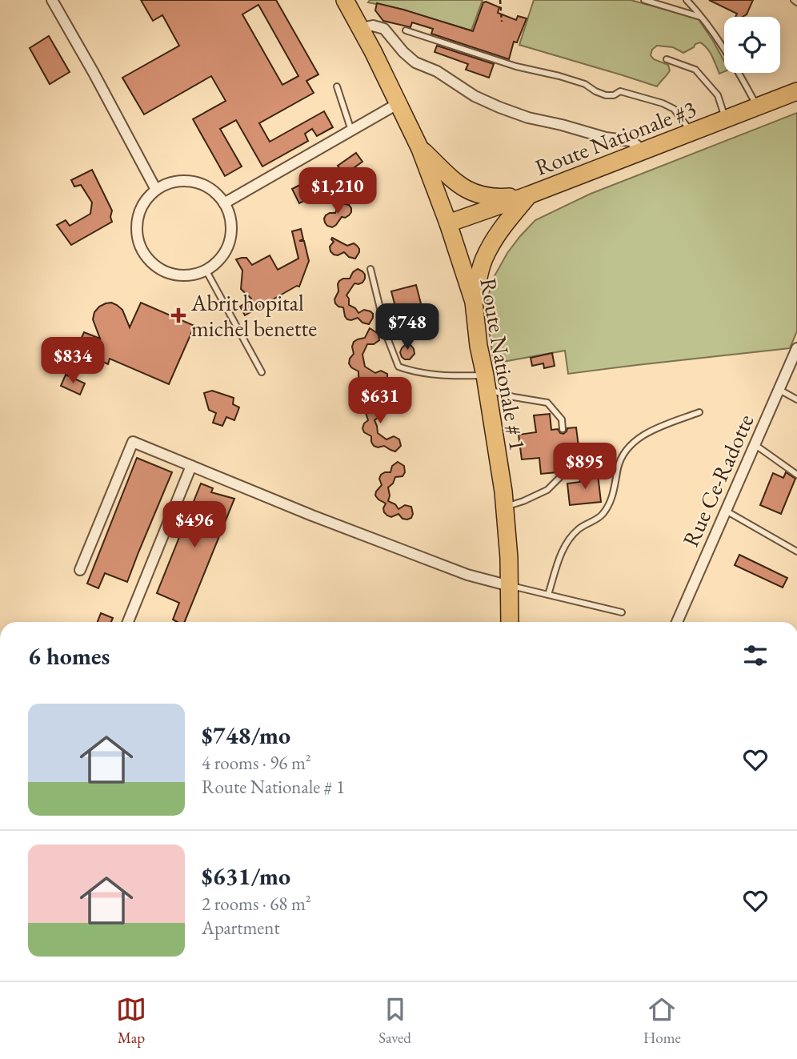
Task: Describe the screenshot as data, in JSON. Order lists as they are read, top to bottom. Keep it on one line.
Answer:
{"streets":{"main road":["Route Nationale #3","Route Nationale # 1"],"street":["Rue Ce-Radotte"]},"crossings":[["Route Nationale #3","Route Nationale # 1"]],"places":{"health":["Abrit hopital michel benette"]},"page":{"price":["$1,210","$748","$834","$631","$895","$496"],"heading":"6 homes","list":[{"name":"$748/mo","note":"4 rooms · 96 m² · Route Nationale # 1"},{"name":"$631/mo","note":"2 rooms · 68 m² · Apartment"}],"tabs":["Map","Saved","Home"]}}
